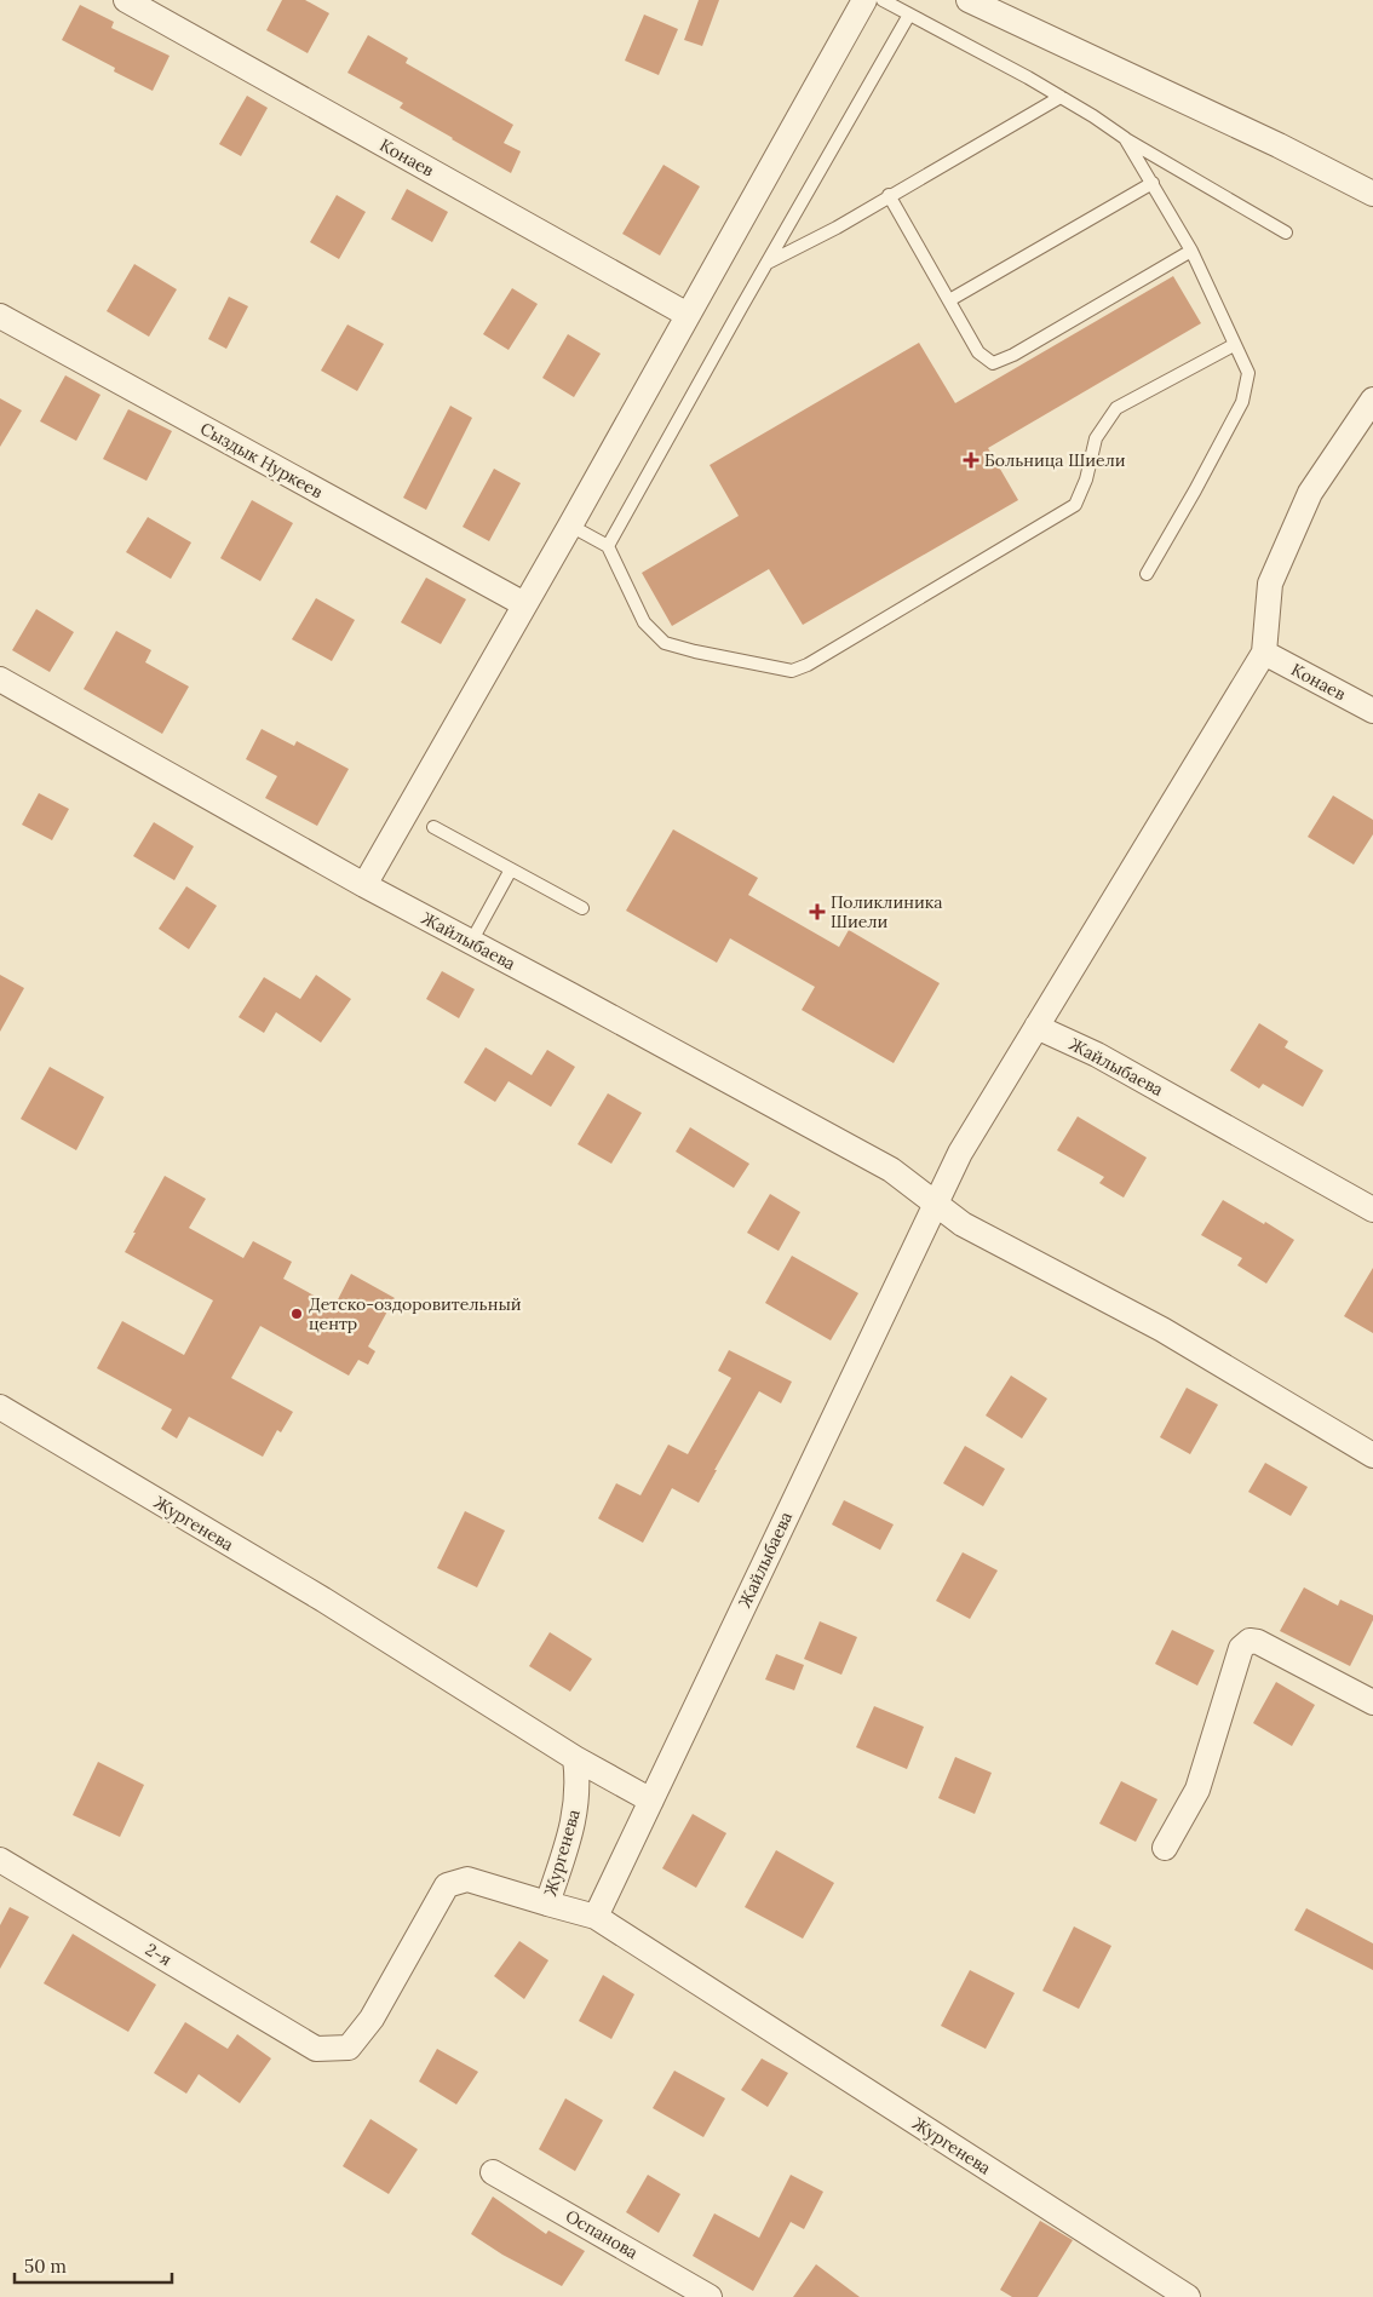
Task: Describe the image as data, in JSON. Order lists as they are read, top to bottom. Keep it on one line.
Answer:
{"streets":{"street":["Конаев","Сыздык Нуркеев","Жайлыбаева","Жургенева","2-я","Оспанова"]},"crossings":[["Жайлыбаева","Жургенева"],["Жургенева","2-я"]],"places":{"health":["Больница Шиели","Поликлиника Шиели"],"other":["Детско-оздоровительный центр"]},"scale_bar":"50 m"}
